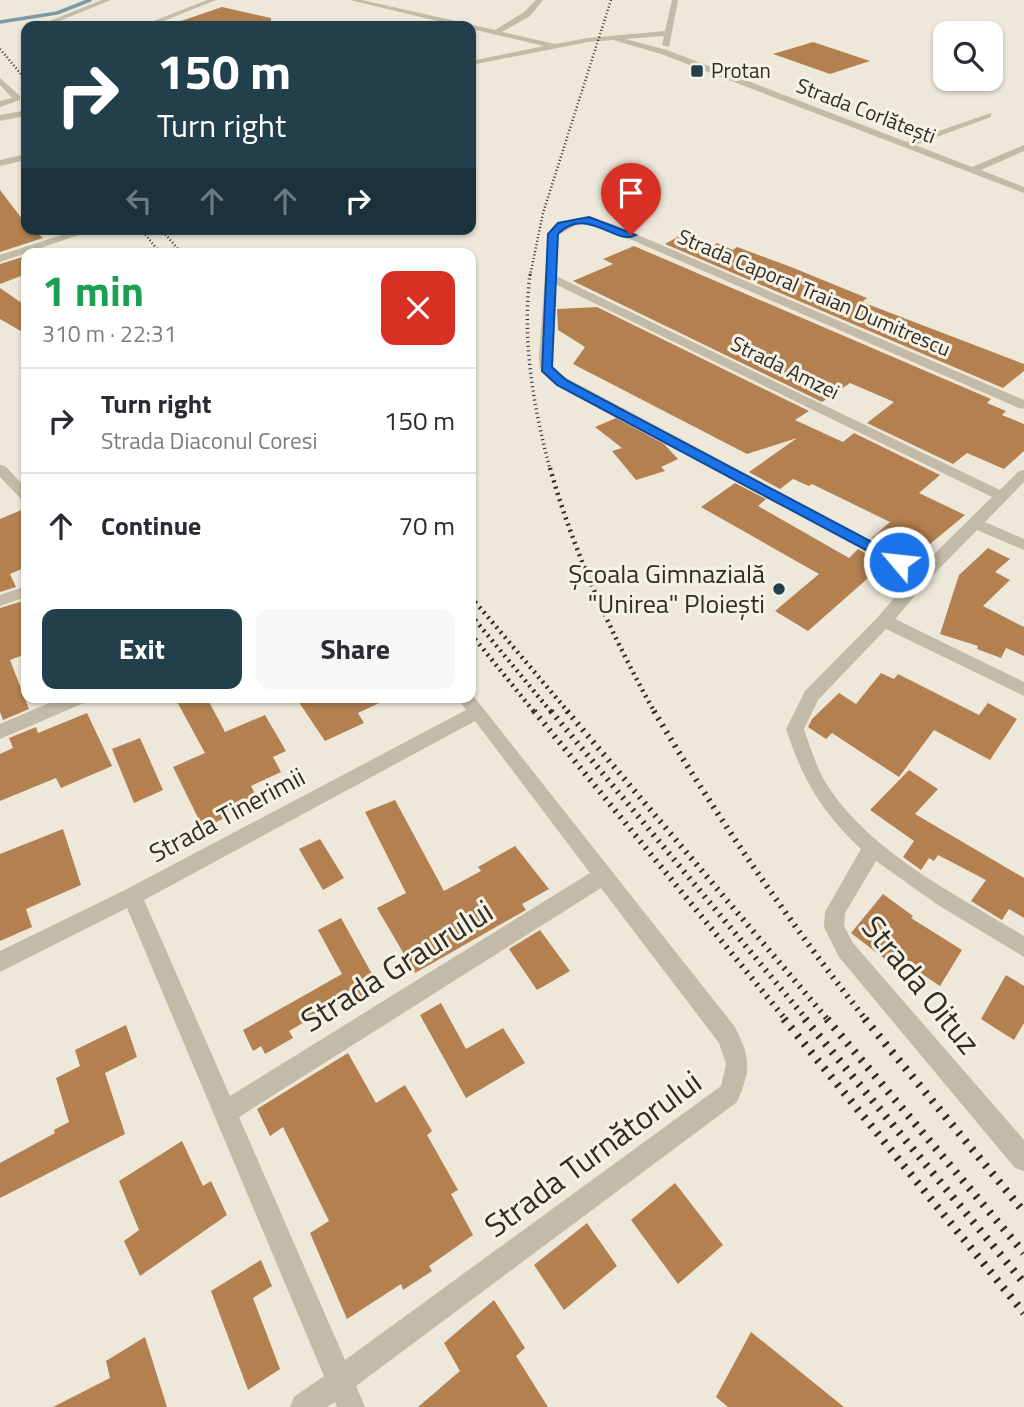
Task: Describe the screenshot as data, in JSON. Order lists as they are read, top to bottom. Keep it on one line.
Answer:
{"streets":{"street":["Strada Corlătești","Strada Caporal Traian Dumitrescu","Strada Amzei","Strada Tinerimii","Strada Graurului","Strada Oituz","Strada Turnătorului"]},"crossings":[["Strada Caporal Traian Dumitrescu","Strada Amzei"],["Strada Tinerimii","Strada Turnătorului"],["Strada Graurului","Strada Turnătorului"]],"places":{"transit":["Protan"],"other":["Școala Gimnazială \"Unirea\" Ploiești"]},"page":{"turn":["150 m","Turn right"],"heading":["1 min","310 m · 22:31"],"list":[{"name":"Turn right","note":"Strada Diaconul Coresi","value":"150 m"},{"name":"Continue","value":"70 m"}],"buttons":["Exit","Share"]}}
